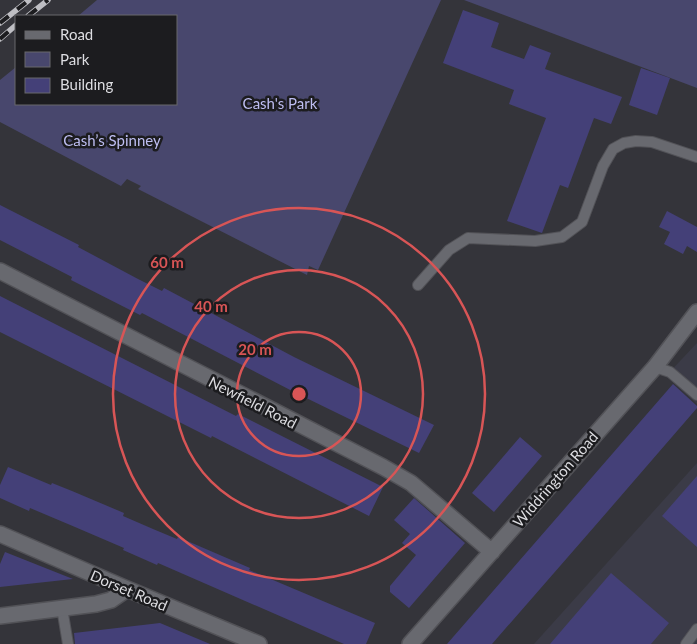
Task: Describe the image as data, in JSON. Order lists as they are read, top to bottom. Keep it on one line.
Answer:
{"streets":{"street":["Newfield Road","Widdrington Road","Dorset Road"]},"crossings":[["Newfield Road","Widdrington Road"]],"parks":["Cash's Park","Cash’s Spinney"],"legend":["Road","Park","Building"],"rings":["60 m","40 m","20 m"]}
